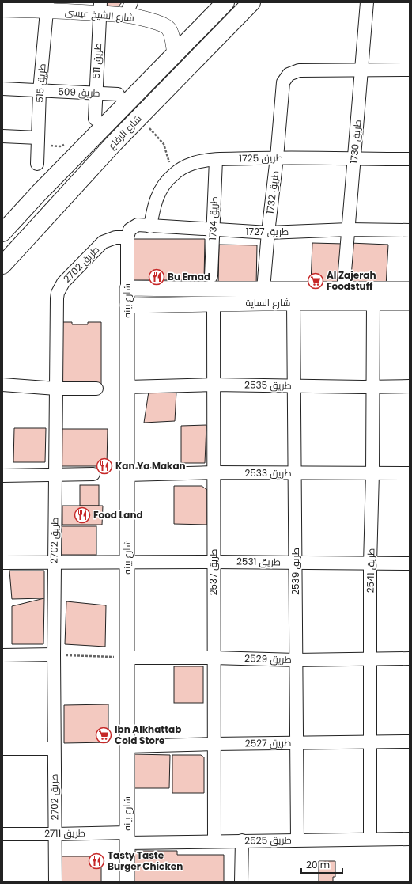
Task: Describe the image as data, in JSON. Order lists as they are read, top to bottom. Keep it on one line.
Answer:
{"streets":{"main road":["شارع الرفاع"],"street":["شارع الشيخ عيسى","طريق 511","طريق 515","طريق 509","طريق 1730","طريق 1725","طريق 1732","طريق 1734","طريق 1727","طريق 2702","شارع بينه","شارع الساية","طريق 2535","طريق 2533","طريق 2531","طريق 2541","طريق 2539","طريق 2537","طريق 2529","طريق 2527","طريق 2711","طريق 2525"]},"crossings":[["شارع الشيخ عيسى","طريق 511"],["شارع الشيخ عيسى","طريق 515"],["شارع الشيخ عيسى","شارع الرفاع"],["طريق 511","طريق 509"],["طريق 515","طريق 509"],["طريق 1730","طريق 1725"],["طريق 1730","طريق 1732"],["طريق 1730","طريق 1727"],["طريق 1725","طريق 1732"],["طريق 1725","طريق 1734"],["طريق 1725","طريق 1727"],["طريق 1732","طريق 1727"],["طريق 1732","شارع الساية"],["طريق 1734","طريق 1727"],["طريق 1727","طريق 2702"],["طريق 1727","شارع بينه"],["طريق 2702","شارع بينه"],["طريق 2702","طريق 2531"],["طريق 2702","طريق 2711"],["شارع بينه","شارع الساية"],["شارع بينه","طريق 2535"],["شارع بينه","طريق 2533"],["شارع بينه","طريق 2531"],["شارع بينه","طريق 2529"],["شارع بينه","طريق 2527"],["شارع بينه","طريق 2711"],["شارع بينه","طريق 2525"],["شارع الساية","طريق 2541"],["شارع الساية","طريق 2539"],["شارع الساية","طريق 2537"],["طريق 2535","طريق 2541"],["طريق 2535","طريق 2539"],["طريق 2535","طريق 2537"],["طريق 2533","طريق 2541"],["طريق 2533","طريق 2539"],["طريق 2533","طريق 2537"],["طريق 2531","طريق 2541"],["طريق 2531","طريق 2539"],["طريق 2531","طريق 2537"],["طريق 2541","طريق 2529"],["طريق 2541","طريق 2527"],["طريق 2541","طريق 2525"],["طريق 2539","طريق 2529"],["طريق 2539","طريق 2527"],["طريق 2539","طريق 2525"],["طريق 2537","طريق 2529"],["طريق 2537","طريق 2527"],["طريق 2537","طريق 2525"],["طريق 2711","طريق 2525"]],"places":{"restaurant":["Bu Emad","Kan Ya Makan","Food Land","Tasty Taste Burger Chicken"],"supermarket":["Al Zajerah Foodstuff","Ibn Alkhattab Cold Store"]},"scale_bar":"20 m"}
